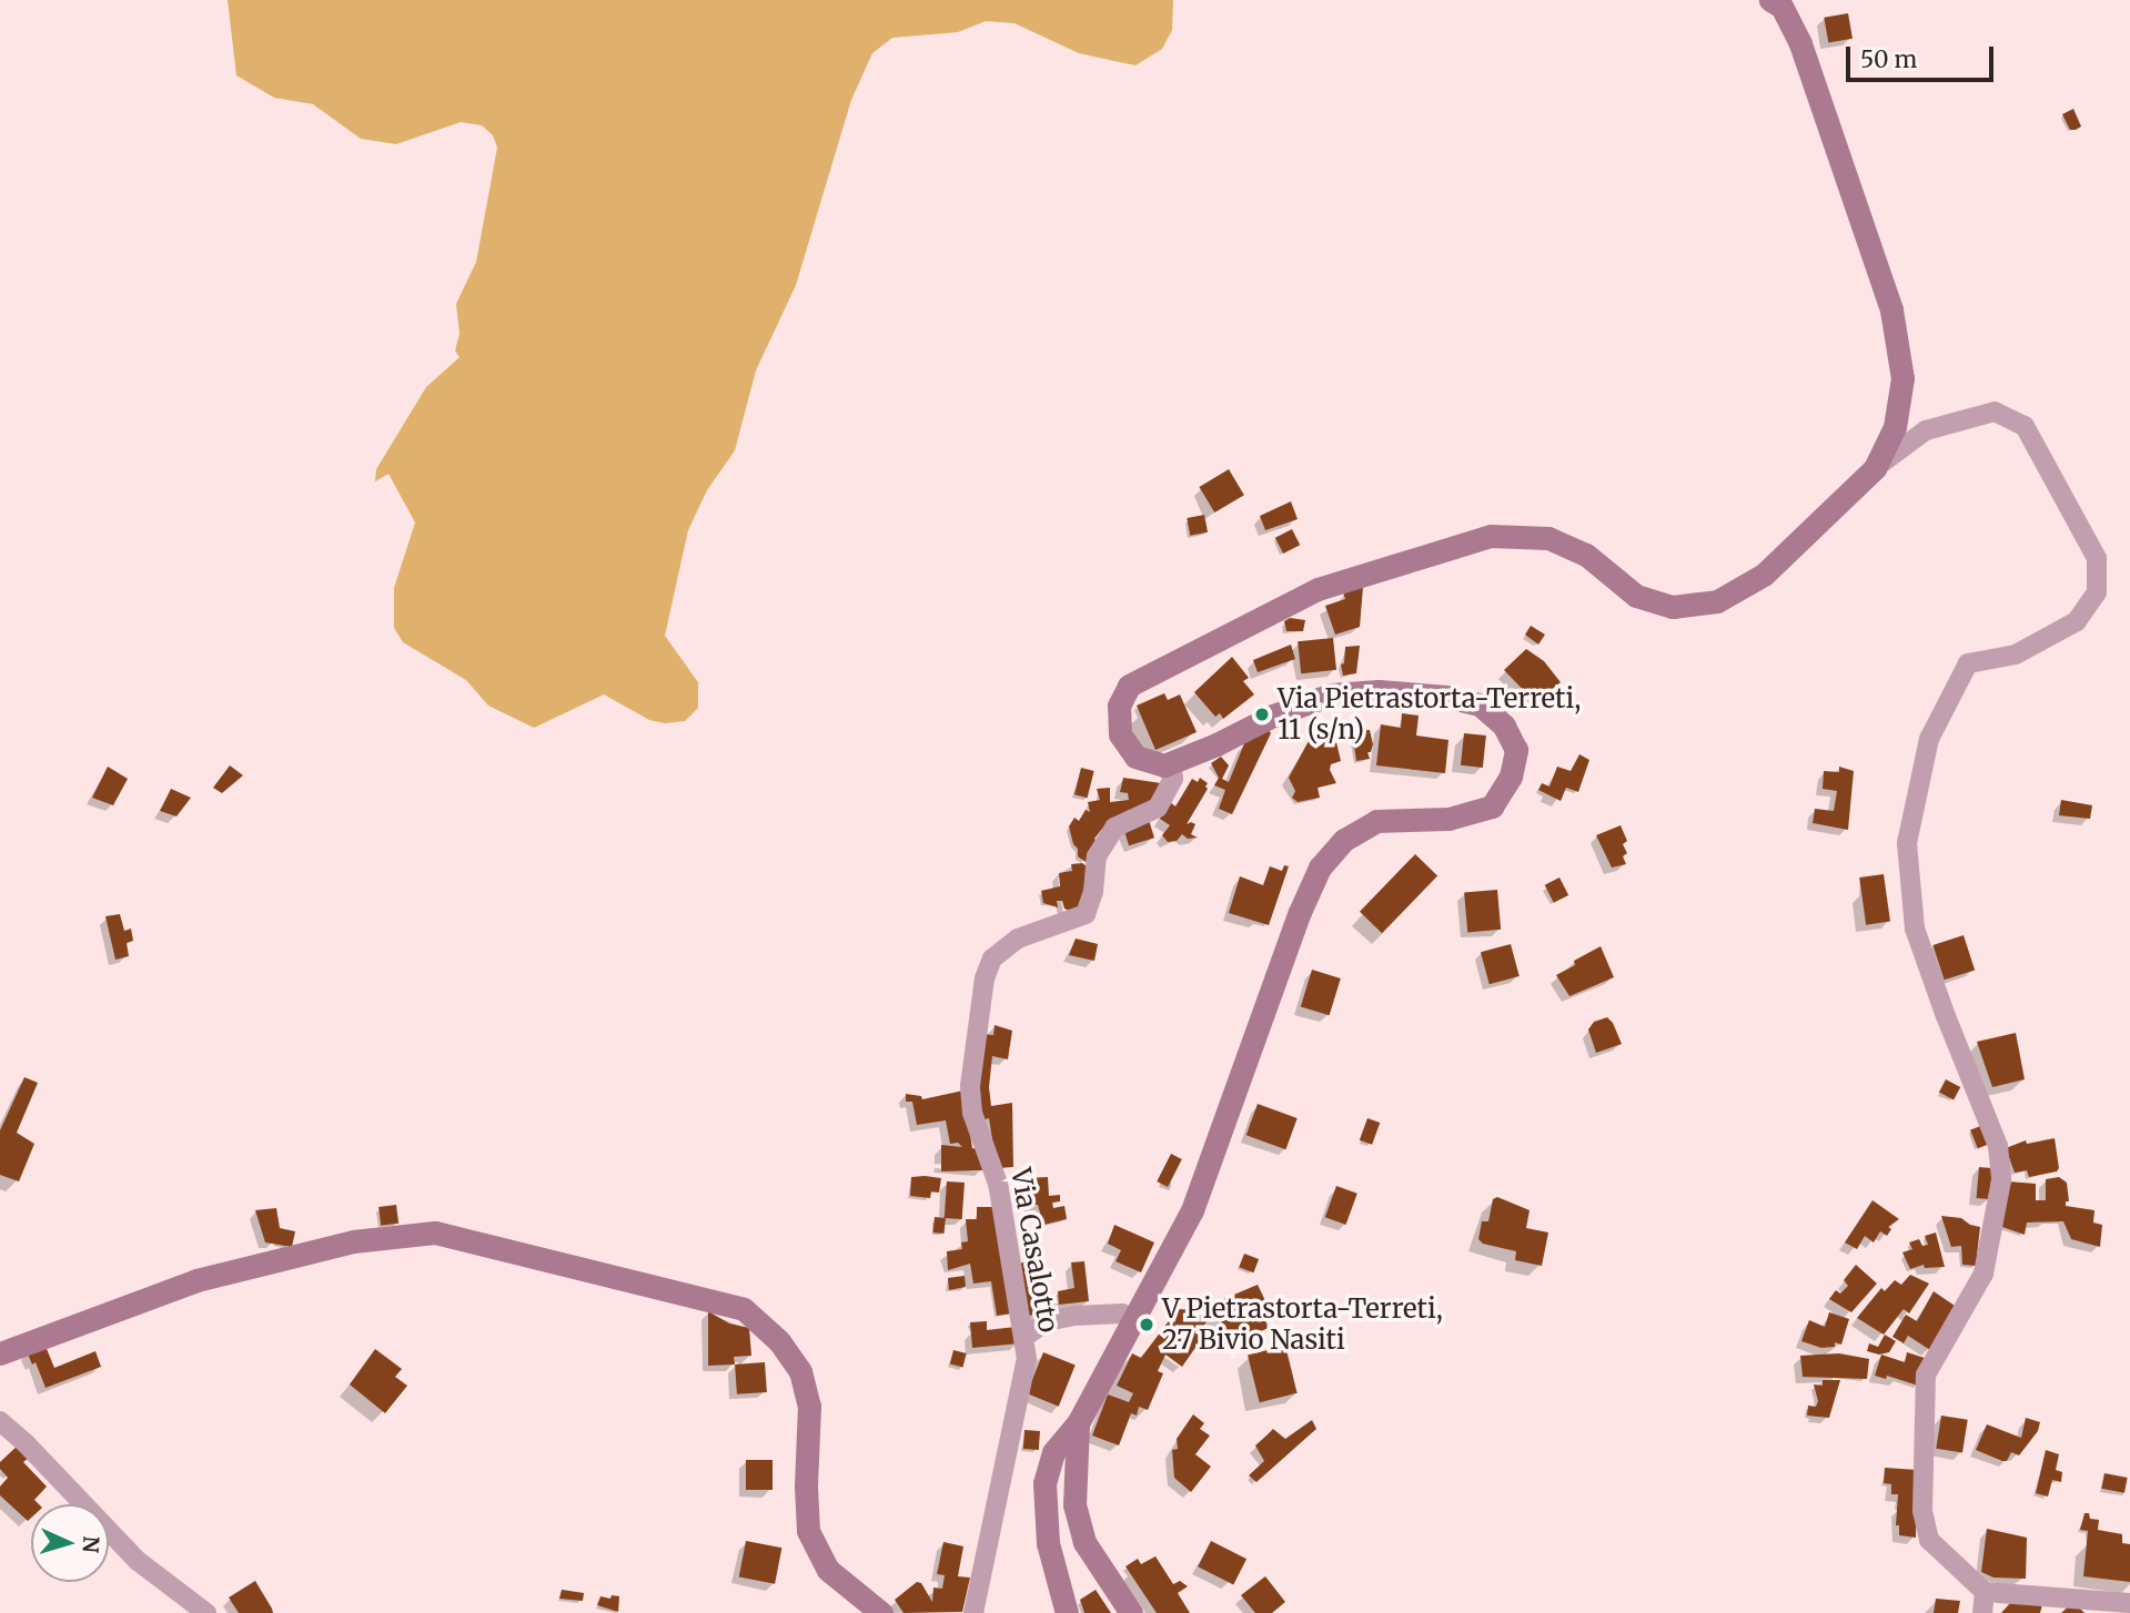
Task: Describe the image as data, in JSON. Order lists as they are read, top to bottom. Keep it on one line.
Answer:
{"streets":{"street":["Via Casalotto"]},"places":["Via Pietrastorta-Terreti, 11 (s/n)","V Pietrastorta-Terreti, 27 Bivio Nasiti"],"scale_bar":"50 m","north":"right"}
